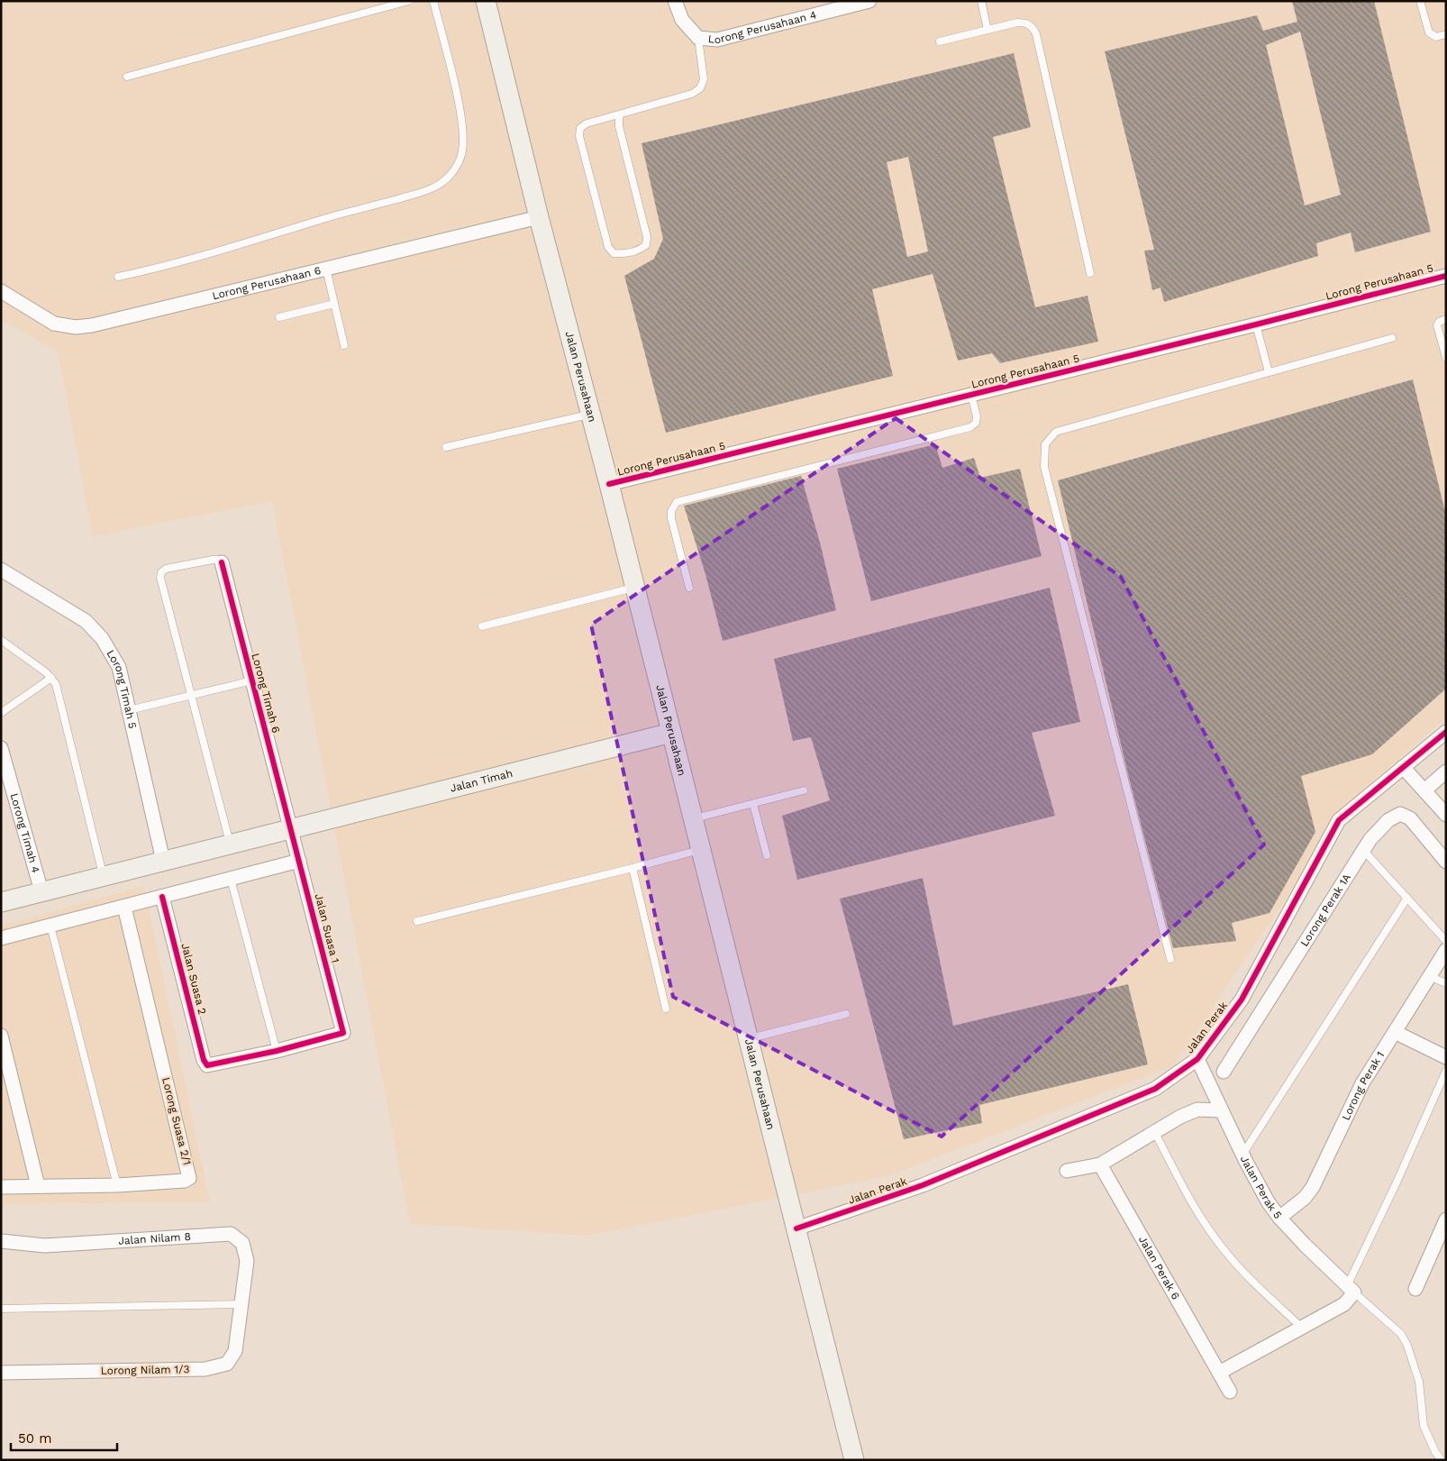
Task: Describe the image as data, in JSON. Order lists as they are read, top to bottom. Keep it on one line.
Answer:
{"streets":{"main road":["Jalan Perusahaan","Jalan Timah"],"street":["Lorong Perusahaan 4","Lorong Perusahaan 5","Lorong Perusahaan 6","Lorong Timah 5","Lorong Timah 6","Lorong Timah 4","Lorong Perak 1A","Jalan Suasa 1","Jalan Suasa 2","Jalan Perak","Lorong Perak 1","Lorong Suasa 2/1","Jalan Perak 5","Jalan Nilam 8","Jalan Perak 6","Lorong Nilam 1/3"]},"crossings":[["Lorong Perusahaan 5","Jalan Perusahaan"],["Lorong Perusahaan 6","Jalan Perusahaan"],["Jalan Perusahaan","Jalan Timah"],["Jalan Perusahaan","Jalan Perak"],["Lorong Timah 5","Jalan Timah"],["Lorong Timah 6","Jalan Timah"],["Lorong Timah 6","Jalan Suasa 1"],["Jalan Timah","Lorong Timah 4"],["Jalan Timah","Jalan Suasa 1"],["Jalan Suasa 1","Jalan Suasa 2"],["Jalan Perak","Jalan Perak 5"],["Lorong Perak 1","Jalan Perak 5"],["Jalan Nilam 8","Lorong Nilam 1/3"]],"scale_bar":"50 m"}
